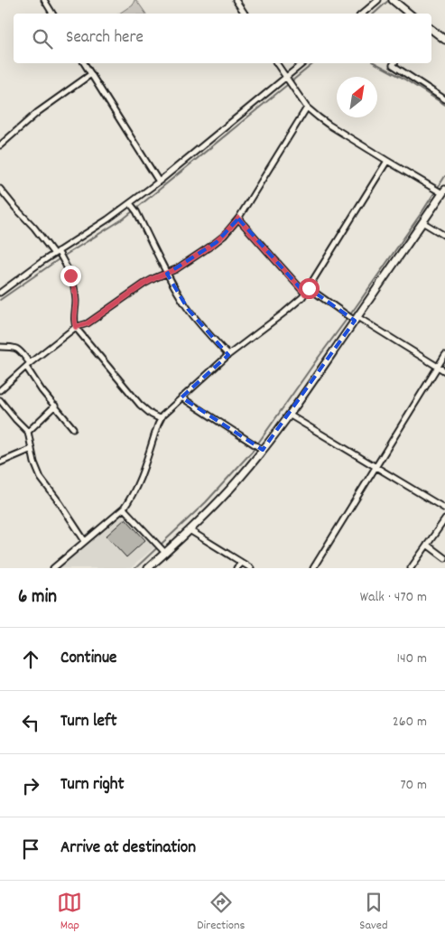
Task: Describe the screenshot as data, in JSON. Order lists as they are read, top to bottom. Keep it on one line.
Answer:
{"north":"top right","page":{"search":"Search here","heading":["6 min","Walk · 470 m"],"list":[["Continue","140 m"],["Turn left","260 m"],["Turn right","70 m"],"Arrive at destination"],"nav":["Map","Directions","Saved"]}}
